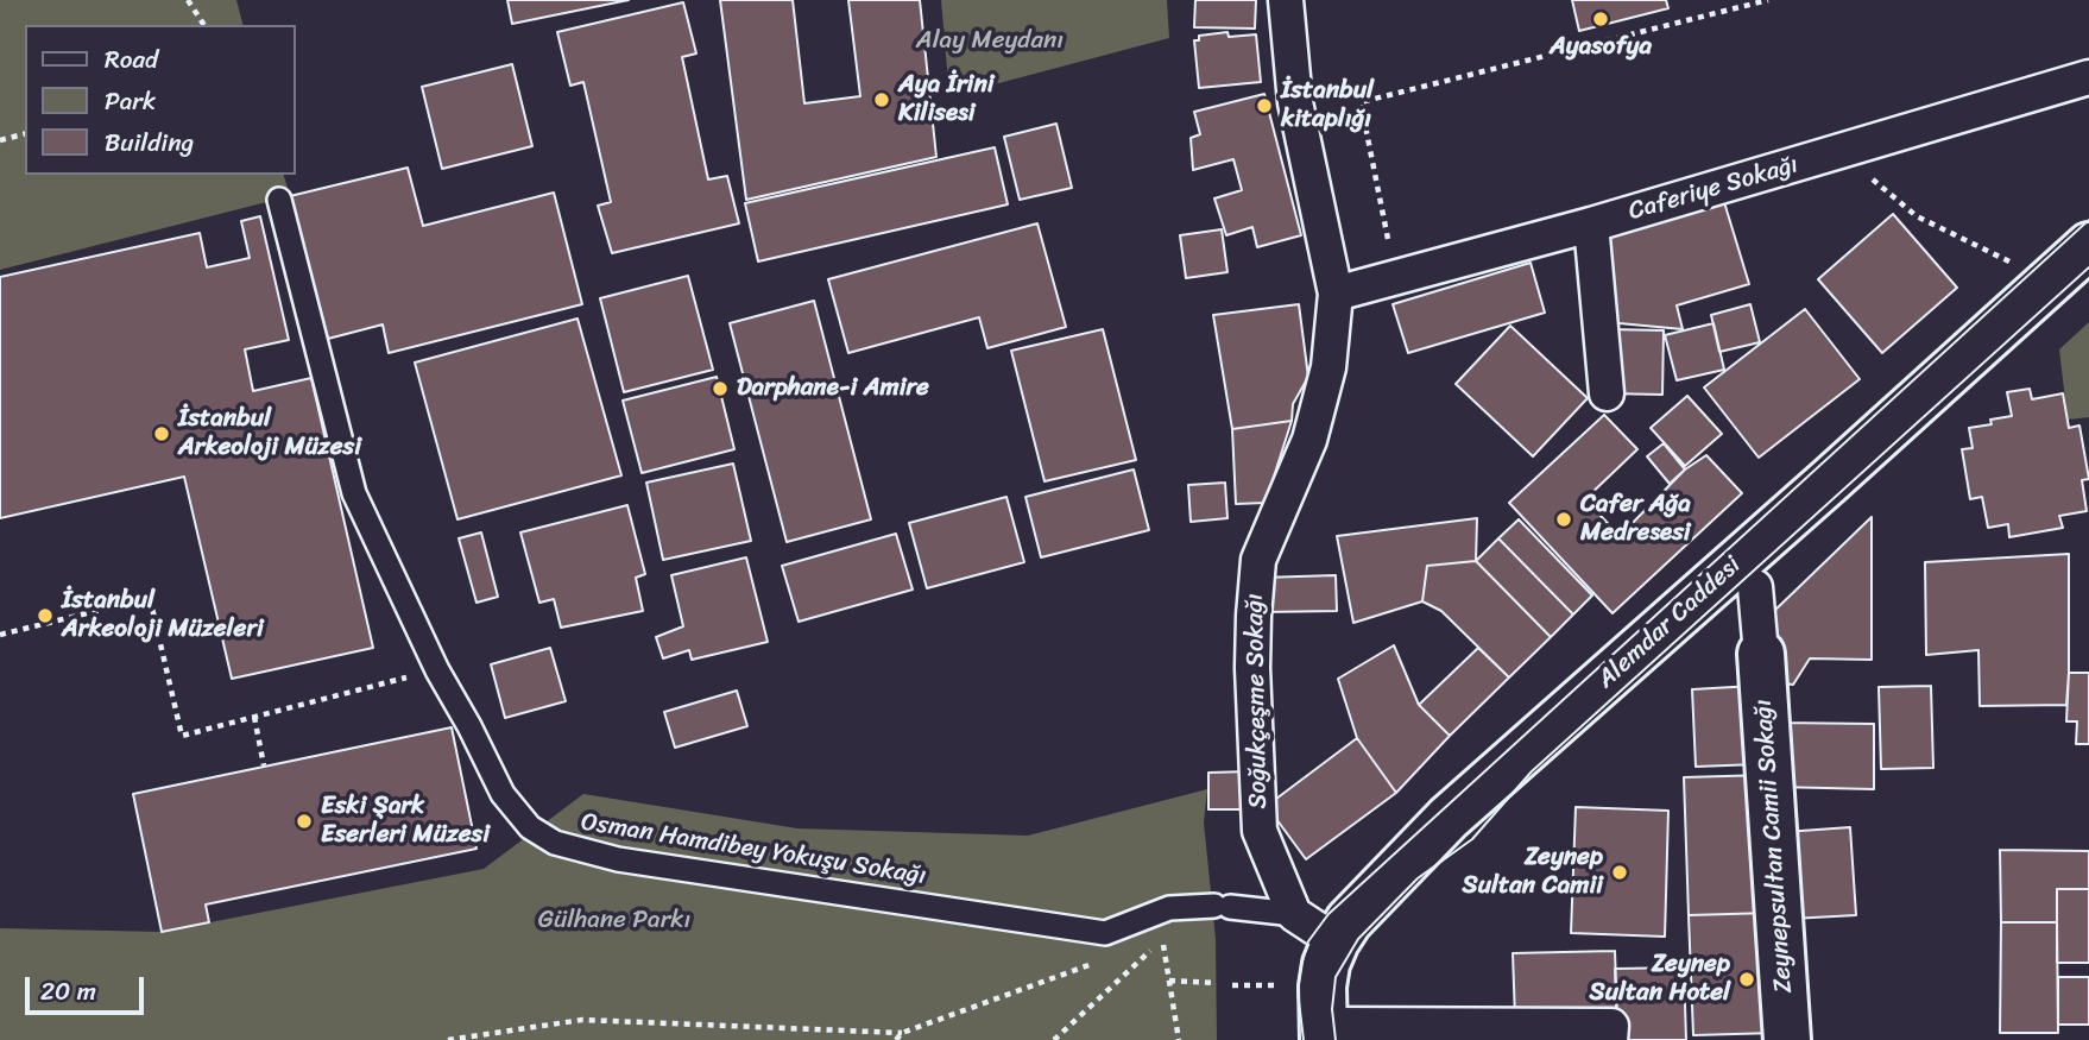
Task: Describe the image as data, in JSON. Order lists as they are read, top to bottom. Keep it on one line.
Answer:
{"streets":{"street":["Caferiye Sokağı","Alemdar Caddesi","Soğukçeşme Sokağı","Zeynepsultan Camii Sokağı"],"lane":["Osman Hamdibey Yokuşu Sokağı"]},"crossings":[["Caferiye Sokağı","Soğukçeşme Sokağı"],["Soğukçeşme Sokağı","Osman Hamdibey Yokuşu Sokağı"]],"parks":["Alay Meydanı","Gülhane Parkı"],"places":["Ayasofya","Aya İrini Kilisesi","İstanbul kitaplığı","Darphane-i Amire","İstanbul Arkeoloji Müzesi","Cafer Ağa Medresesi","İstanbul Arkeoloji Müzeleri","Eski Şark Eserleri Müzesi","Zeynep Sultan Camii","Zeynep Sultan Hotel"],"legend":["Road","Park","Building"],"scale_bar":"20 m"}
